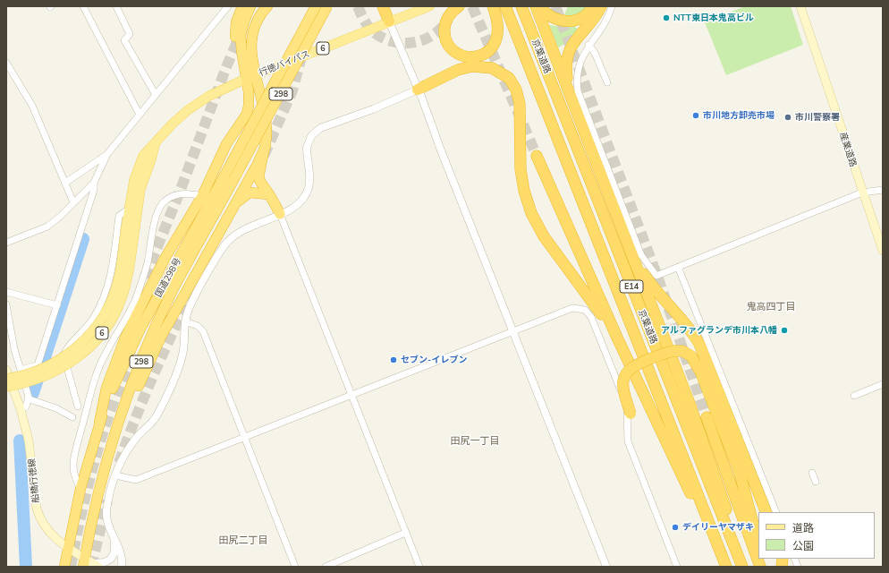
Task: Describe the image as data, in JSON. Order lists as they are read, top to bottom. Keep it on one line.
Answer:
{"streets":{"highway":["京葉道路","298","国道298号","E14"],"main road":["6","行徳バイパス","産業道路","船橋行徳線"]},"crossings":[["行徳バイパス","298"],["298","国道298号"],["国道298号","船橋行徳線"]],"districts":["鬼高四丁目","田尻一丁目","田尻二丁目"],"places":["NTT東日本鬼高ビル","市川地方卸売市場","市川警察署","アルファグランデ市川本八幡","セブン-イレブン","デイリーヤマザキ"],"legend":["道路","公園"]}
